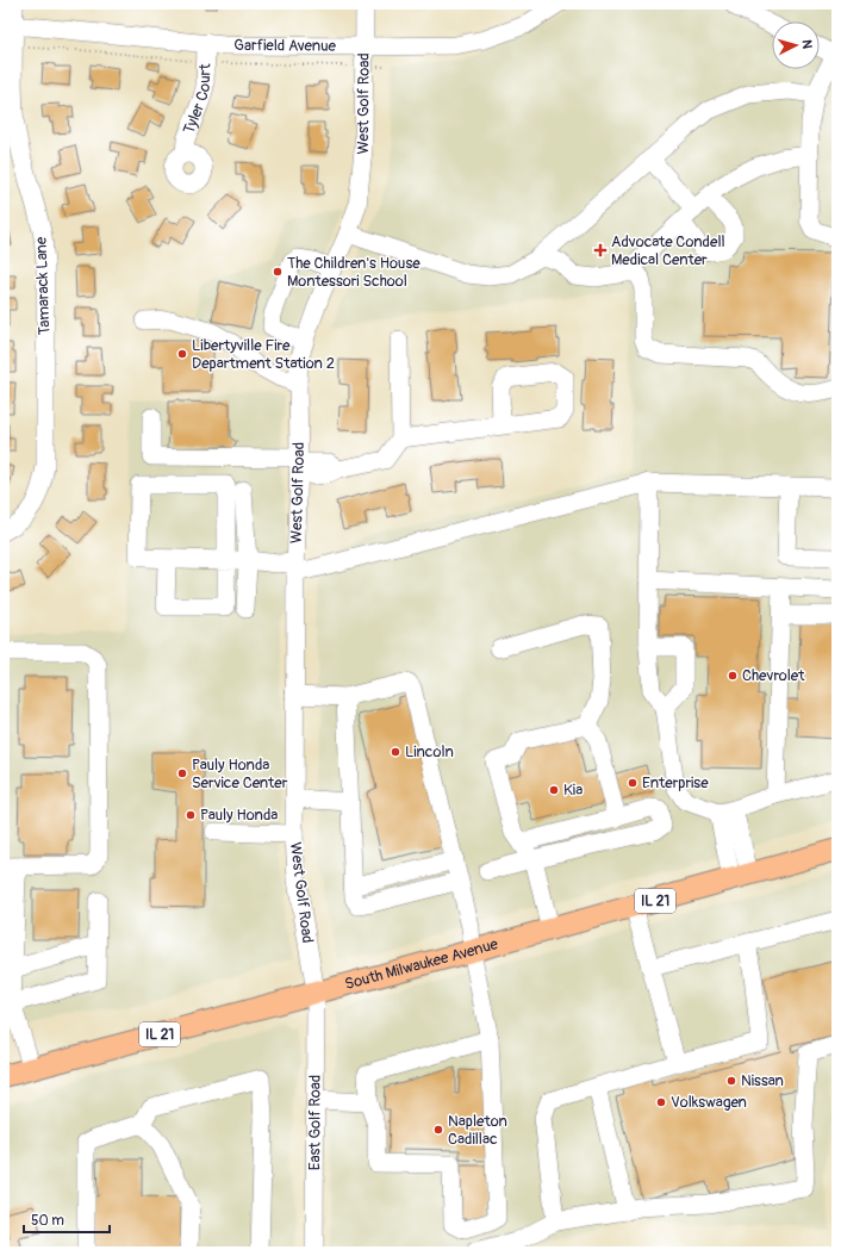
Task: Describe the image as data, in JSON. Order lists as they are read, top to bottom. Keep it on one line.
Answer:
{"streets":{"main road":["IL 21","South Milwaukee Avenue"],"street":["Garfield Avenue","Tyler Court","West Golf Road","Tamarack Lane","East Golf Road"]},"crossings":[["Garfield Avenue","Tyler Court"],["Garfield Avenue","West Golf Road"],["Garfield Avenue","Tamarack Lane"],["West Golf Road","South Milwaukee Avenue"],["West Golf Road","East Golf Road"],["South Milwaukee Avenue","East Golf Road"]],"places":{"health":["Advocate Condell Medical Center"],"other":["The Children's House Montessori School","Libertyville Fire Department Station 2","Chevrolet","Lincoln","Pauly Honda Service Center","Enterprise","Kia","Pauly Honda","Nissan","Volkswagen","Napleton Cadillac"]},"scale_bar":"50 m","north":"right"}
